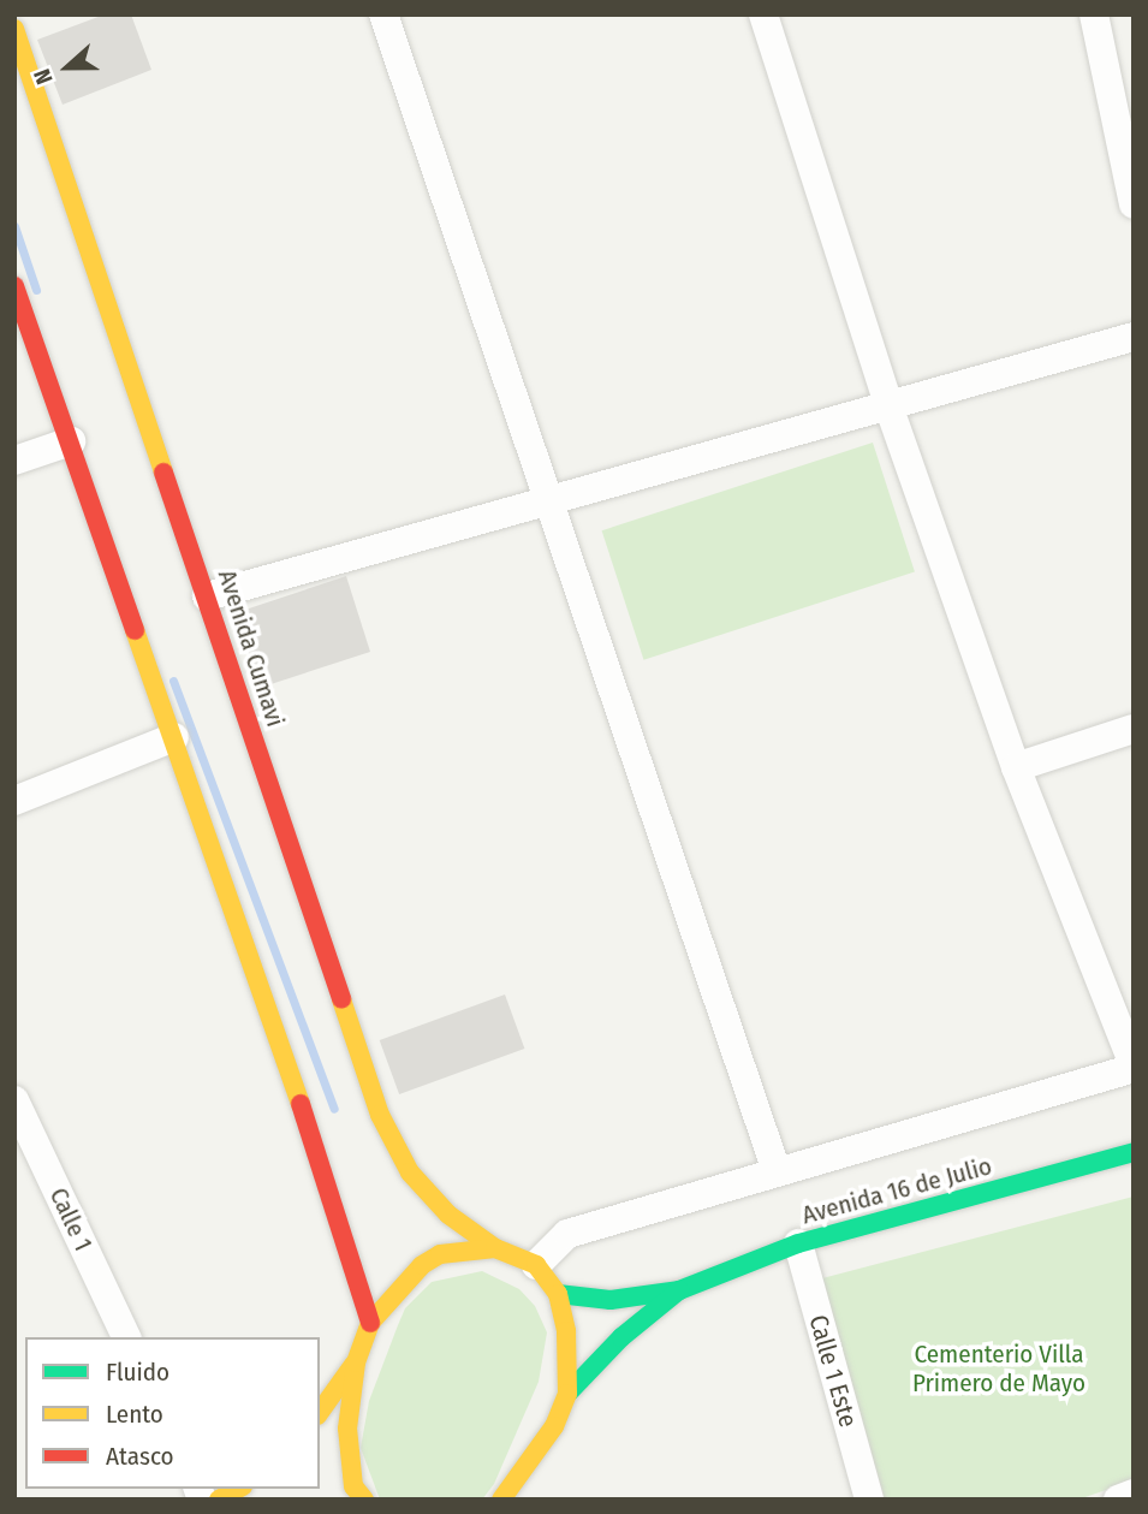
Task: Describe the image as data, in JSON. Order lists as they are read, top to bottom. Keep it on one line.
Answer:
{"streets":{"main road":["Avenida Cumavi","Avenida 16 de Julio"],"street":["Calle 1","Calle 1 Este"]},"crossings":[["Avenida 16 de Julio","Calle 1 Este"]],"parks":["Cementerio Villa Primero de Mayo"],"legend":["Fluido","Lento","Atasco"],"north":"left"}
